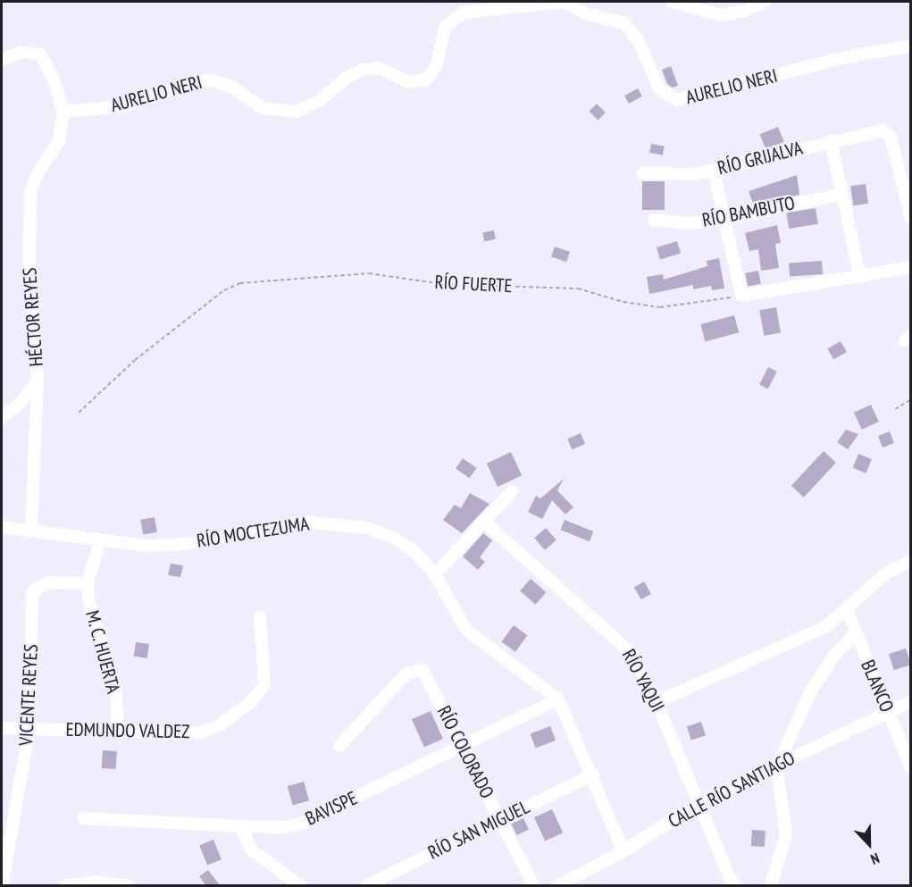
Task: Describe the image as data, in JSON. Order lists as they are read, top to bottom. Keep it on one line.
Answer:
{"streets":{"street":["AURELIO NERI","RÍO GRIJALVA","RÍO BAMBUTO","HÉCTOR REYES","RÍO MOCTEZUMA","M. C. HUERTA","RÍO YAQUI","BLANCO","VICENTE REYES","EDMUNDO VALDEZ","RÍO COLORADO","CALLE RÍO SANTIAGO","BAVISPE","RÍO SAN MIGUEL"],"path":["RÍO FUERTE"]},"crossings":[["AURELIO NERI","HÉCTOR REYES"],["HÉCTOR REYES","RÍO MOCTEZUMA"],["RÍO MOCTEZUMA","M. C. HUERTA"],["RÍO MOCTEZUMA","CALLE RÍO SANTIAGO"],["RÍO MOCTEZUMA","BAVISPE"],["RÍO MOCTEZUMA","RÍO SAN MIGUEL"],["M. C. HUERTA","VICENTE REYES"],["M. C. HUERTA","EDMUNDO VALDEZ"],["RÍO YAQUI","CALLE RÍO SANTIAGO"],["BLANCO","CALLE RÍO SANTIAGO"],["VICENTE REYES","EDMUNDO VALDEZ"],["RÍO COLORADO","BAVISPE"],["RÍO COLORADO","RÍO SAN MIGUEL"]],"north":"bottom"}
